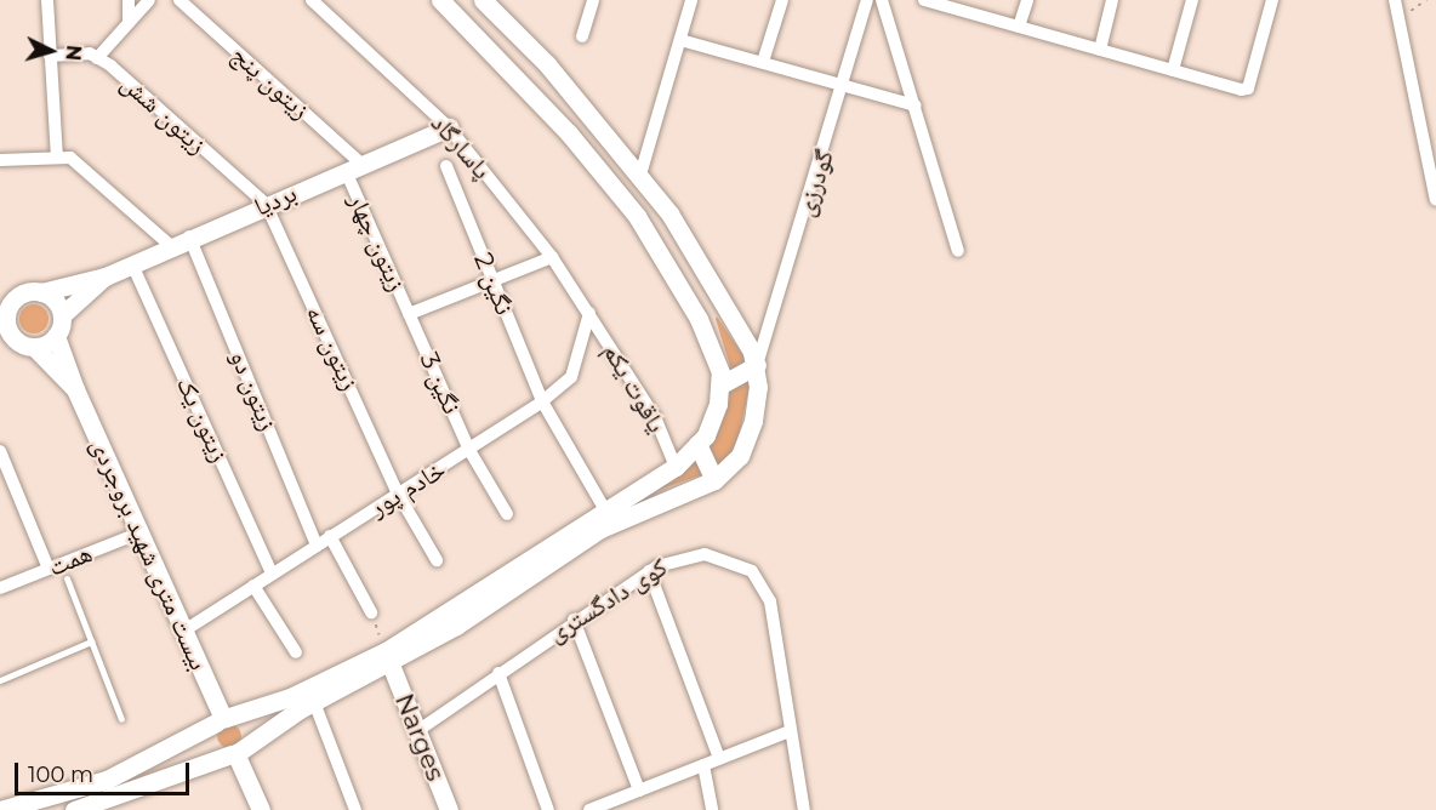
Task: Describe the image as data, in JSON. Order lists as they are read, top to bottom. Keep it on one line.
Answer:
{"streets":{"main road":["بردیا","بیست متری شهید بروجردی","Narges"],"street":["زیتون پنج","زیتون شش","پاسارگاد","گودرزی","زیتون چهار","نگین 2","زیتون سه","نگین 3","یاقوت یکم","زیتون دو","زیتون یک","خادم پور","همت","کوی دادگستری"]},"crossings":[["زیتون پنج","بردیا"],["زیتون پنج","زیتون چهار"],["زیتون شش","بردیا"],["زیتون شش","زیتون سه"],["پاسارگاد","بردیا"],["پاسارگاد","یاقوت یکم"],["پاسارگاد","خادم پور"],["بردیا","زیتون چهار"],["بردیا","زیتون سه"],["بردیا","زیتون دو"],["بردیا","زیتون یک"],["زیتون چهار","نگین 3"],["نگین 2","خادم پور"],["زیتون سه","خادم پور"],["نگین 3","خادم پور"],["یاقوت یکم","خادم پور"],["زیتون دو","خادم پور"],["زیتون یک","خادم پور"],["خادم پور","بیست متری شهید بروجردی"],["بیست متری شهید بروجردی","همت"],["کوی دادگستری","Narges"]],"scale_bar":"100 m","north":"right"}
